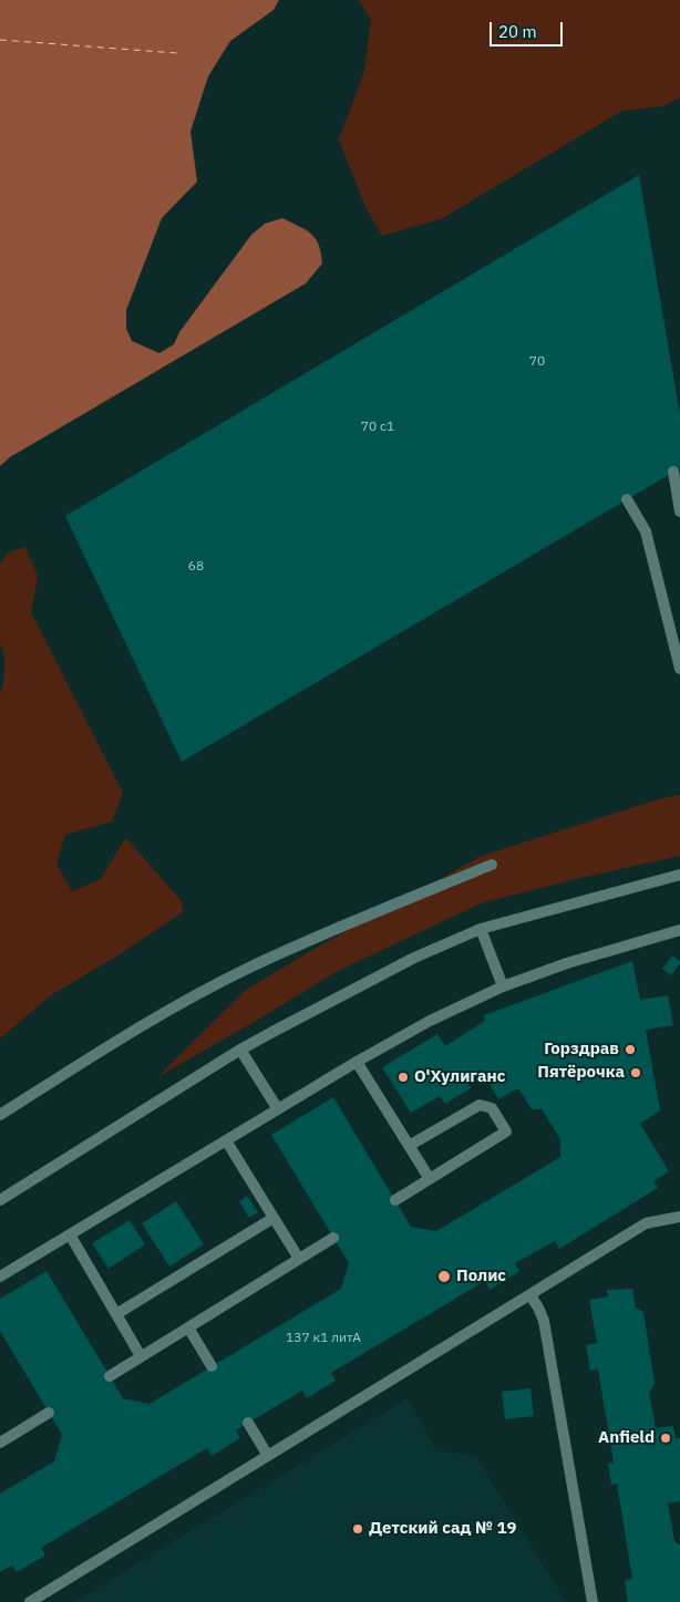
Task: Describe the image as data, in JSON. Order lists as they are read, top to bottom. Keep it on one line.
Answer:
{"places":["Горздрав","Пятёрочка","О'Хулиганс","Полис","Anfield","Детский сад № 19"],"house_numbers":["70","70 с1","68","137 к1 литА"],"scale_bar":"20 m"}
